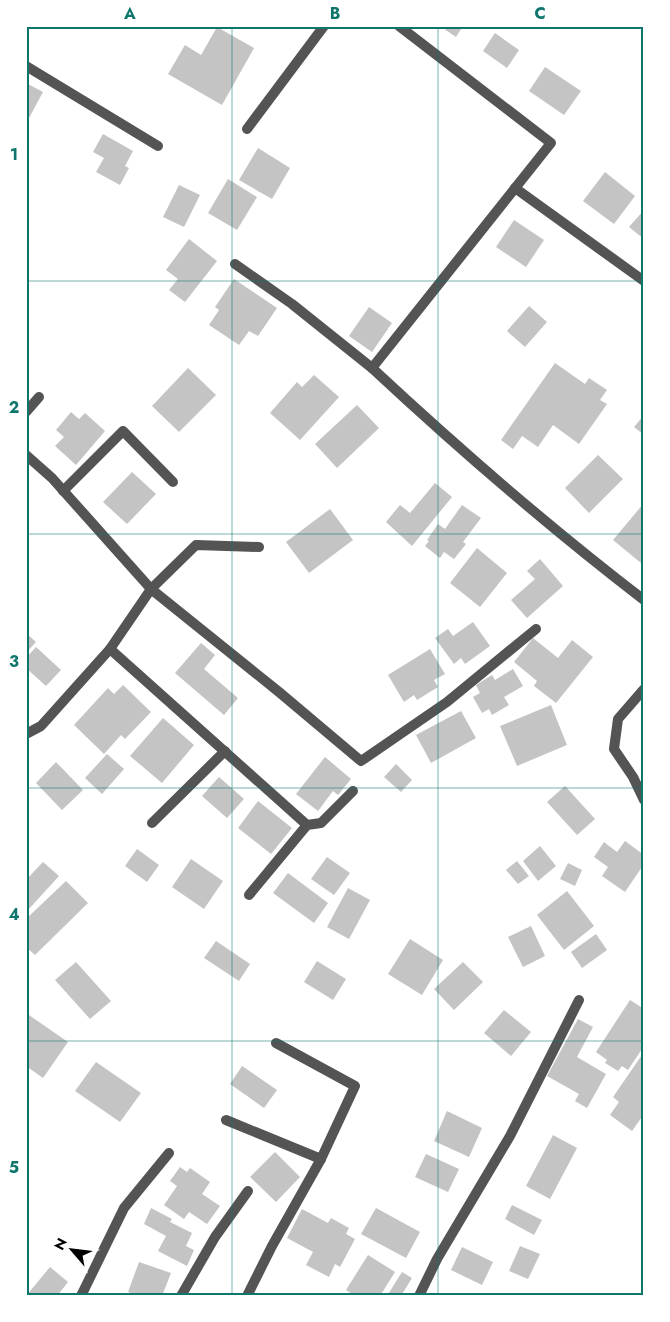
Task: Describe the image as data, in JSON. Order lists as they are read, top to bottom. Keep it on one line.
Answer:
{"north":"top left","grid":{"columns":["A","B","C"],"rows":["1","2","3","4","5"]}}
